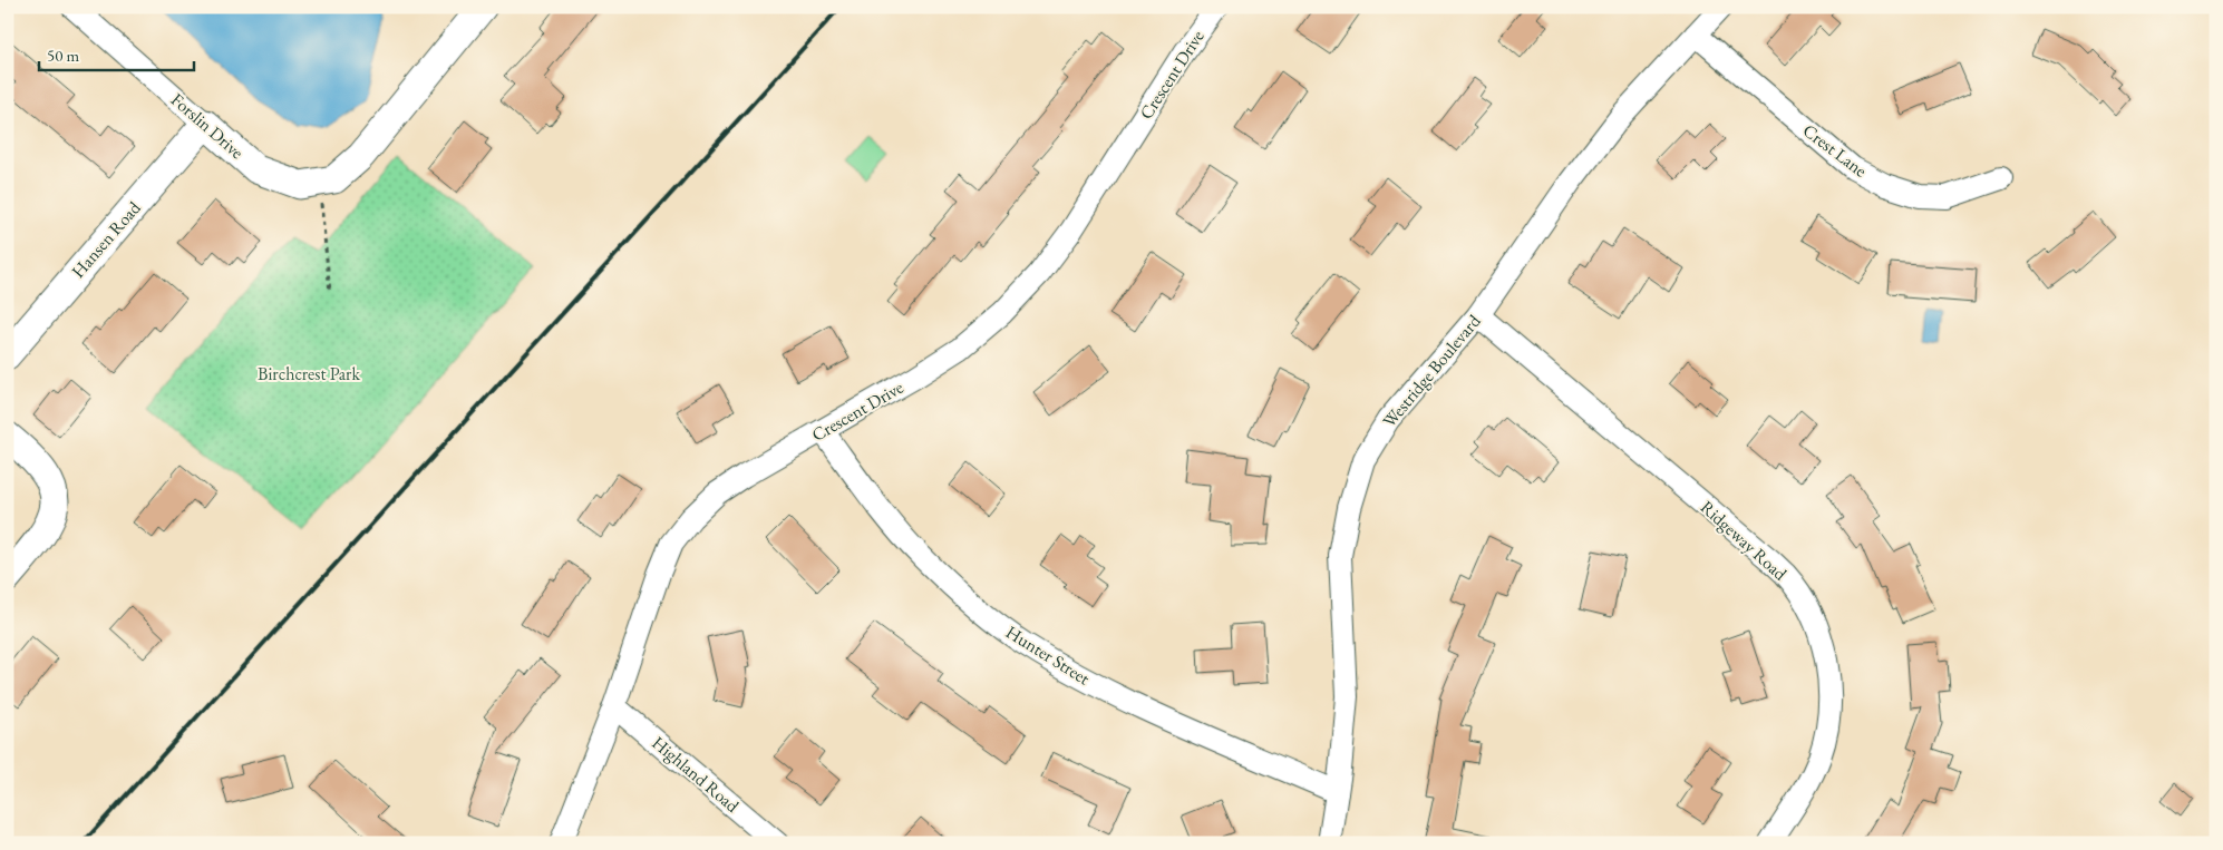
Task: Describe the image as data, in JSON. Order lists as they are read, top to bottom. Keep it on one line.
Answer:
{"streets":{"street":["Crescent Drive","Forslin Drive","Crest Lane","Hansen Road","Westridge Boulevard","Ridgeway Road","Hunter Street","Highland Road"]},"crossings":[["Crescent Drive","Hunter Street"],["Crescent Drive","Highland Road"],["Forslin Drive","Hansen Road"],["Crest Lane","Westridge Boulevard"],["Westridge Boulevard","Ridgeway Road"],["Westridge Boulevard","Hunter Street"]],"parks":["Birchcrest Park"],"scale_bar":"50 m"}
